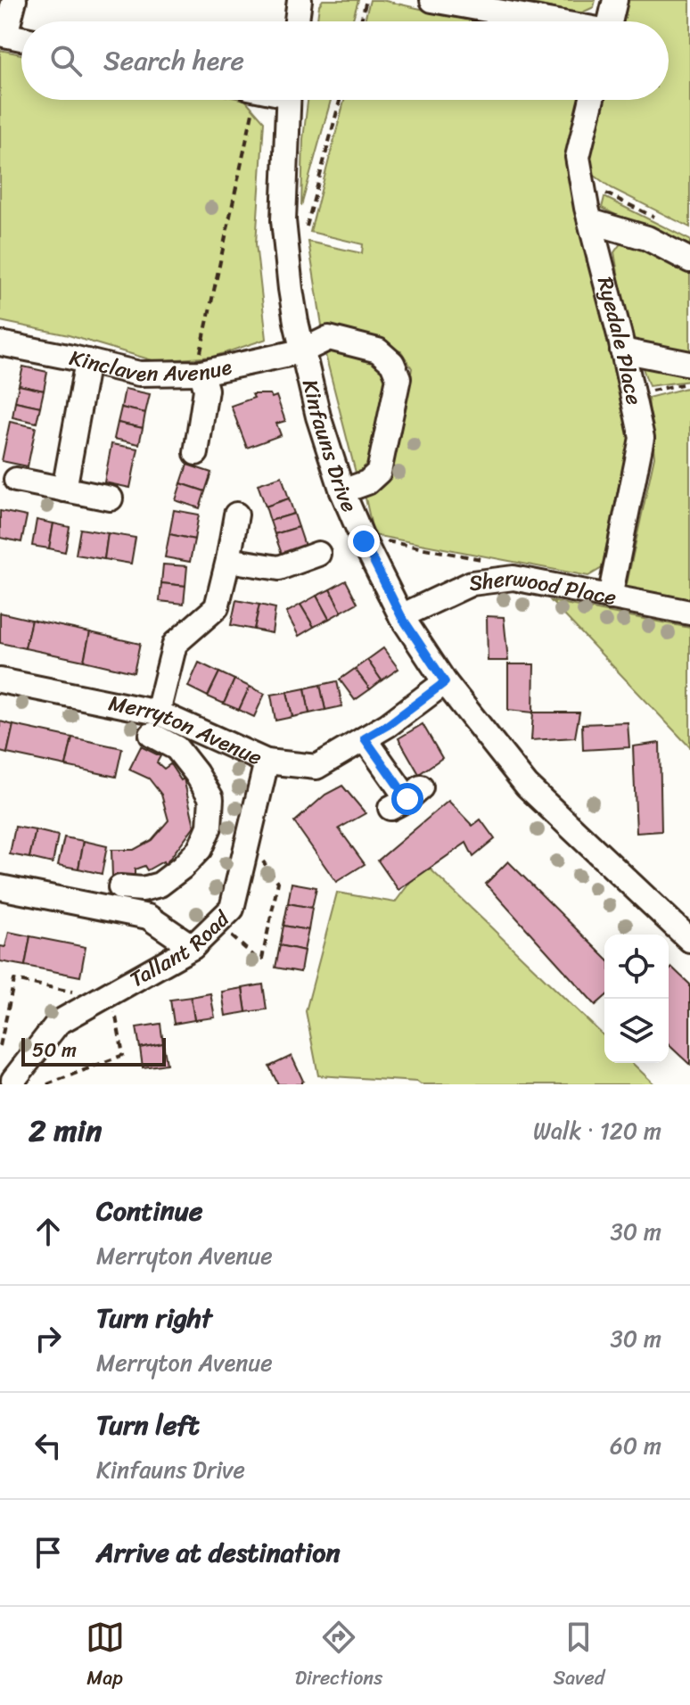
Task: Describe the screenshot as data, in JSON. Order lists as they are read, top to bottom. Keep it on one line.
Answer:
{"streets":{"street":["Ryedale Place","Kinclaven Avenue","Kinfauns Drive","Sherwood Place","Merryton Avenue","Tallant Road"]},"crossings":[["Ryedale Place","Sherwood Place"],["Kinclaven Avenue","Kinfauns Drive"],["Kinfauns Drive","Sherwood Place"],["Kinfauns Drive","Merryton Avenue"],["Merryton Avenue","Tallant Road"]],"scale_bar":"50 m","page":{"search":"Search here","scale":"50 m","heading":["2 min","Walk · 120 m"],"list":[["Continue","Merryton Avenue","30 m"],["Turn right","Merryton Avenue","30 m"],["Turn left","Kinfauns Drive","60 m"],"Arrive at destination"],"nav":["Map","Directions","Saved"]}}
